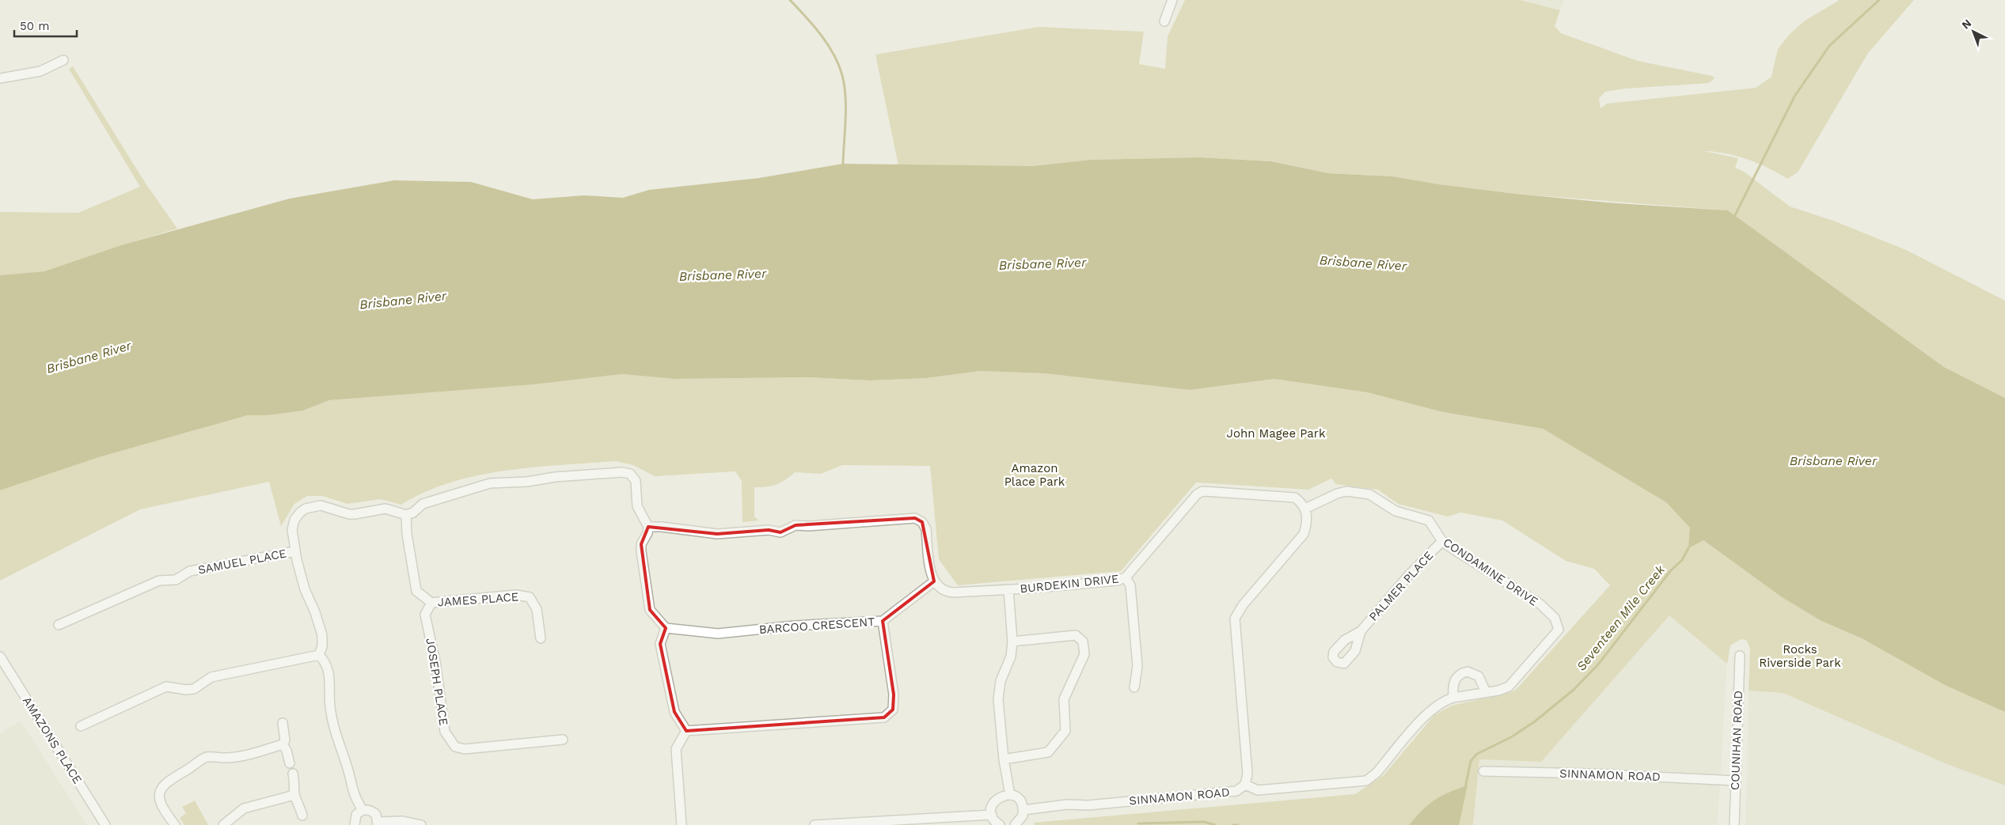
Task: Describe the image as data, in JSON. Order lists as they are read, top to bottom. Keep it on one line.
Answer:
{"streets":{"street":["SAMUEL PLACE","CONDAMINE DRIVE","BURDEKIN DRIVE","PALMER PLACE","JAMES PLACE","BARCOO CRESCENT","JOSEPH PLACE","AMAZONS PLACE","COUNIHAN ROAD","SINNAMON ROAD"]},"crossings":[["CONDAMINE DRIVE","BURDEKIN DRIVE"],["CONDAMINE DRIVE","PALMER PLACE"],["CONDAMINE DRIVE","SINNAMON ROAD"],["JAMES PLACE","JOSEPH PLACE"],["COUNIHAN ROAD","SINNAMON ROAD"]],"water":["Brisbane River","Seventeen Mile Creek"],"parks":["John Magee Park","Amazon Place Park","Rocks Riverside Park"],"scale_bar":"50 m","north":"top left"}
